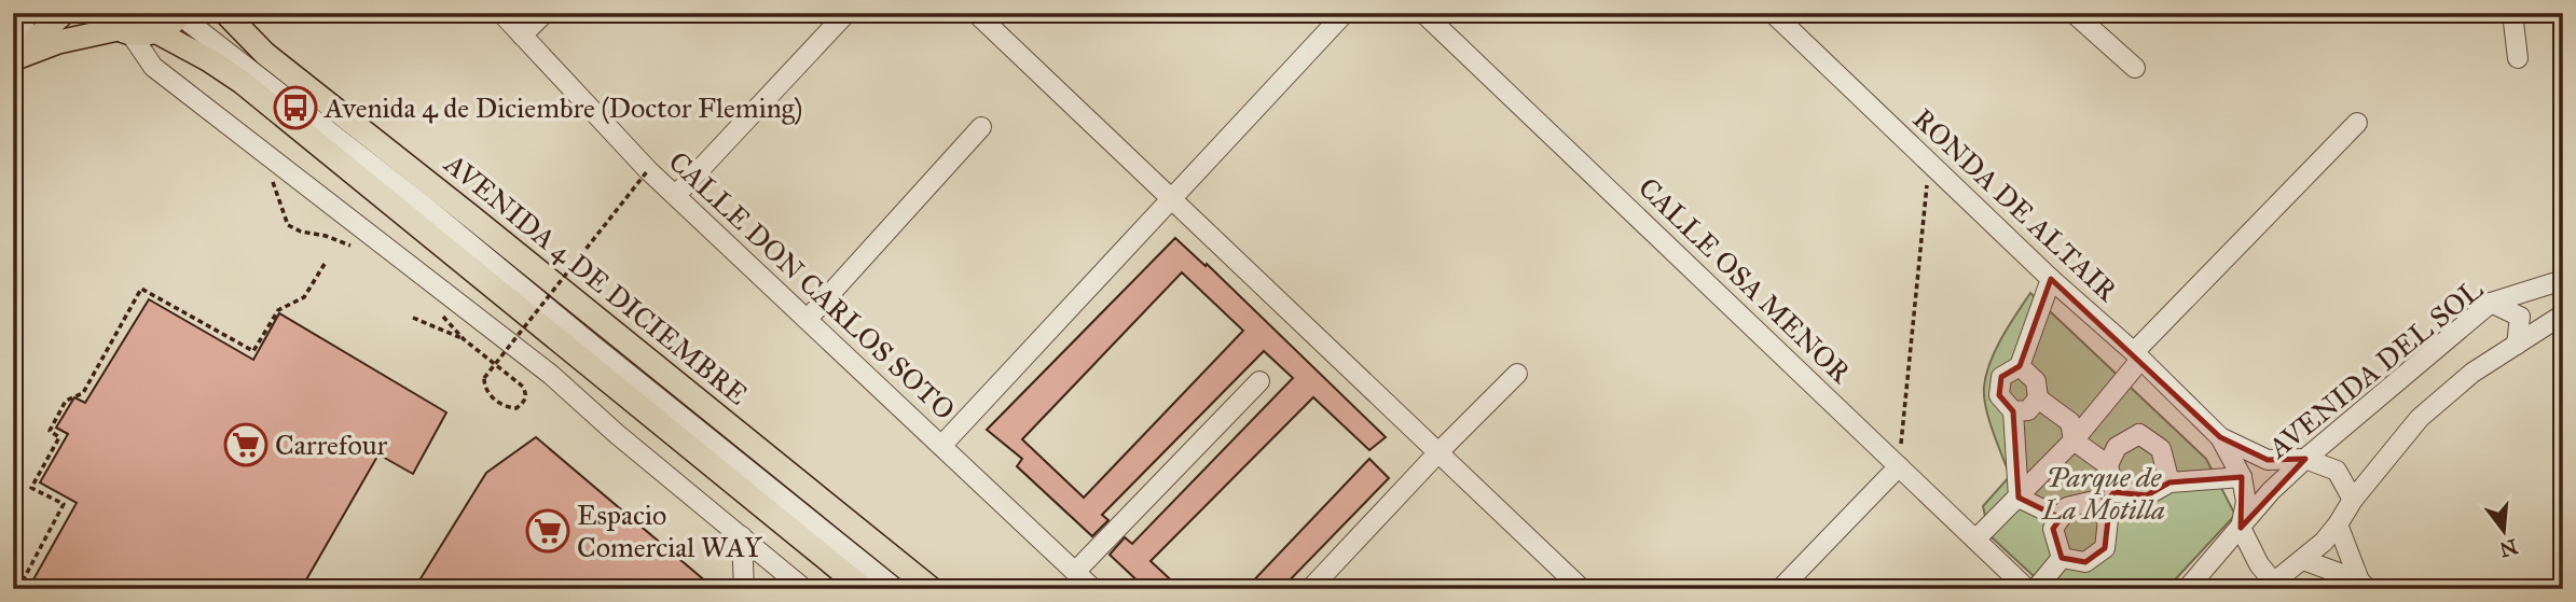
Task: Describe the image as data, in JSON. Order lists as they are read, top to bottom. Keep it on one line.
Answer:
{"streets":{"main road":["AVENIDA 4 DE DICIEMBRE"],"street":["RONDA DE ALTAIR","CALLE OSA MENOR","CALLE DON CARLOS SOTO","AVENIDA DEL SOL"]},"crossings":[["RONDA DE ALTAIR","AVENIDA DEL SOL"]],"parks":["Parque de La Motilla"],"places":{"bus stop":["Avenida 4 de Diciembre (Doctor Fleming)"],"supermarket":["Carrefour","Espacio Comercial WAY"]},"north":"bottom"}
